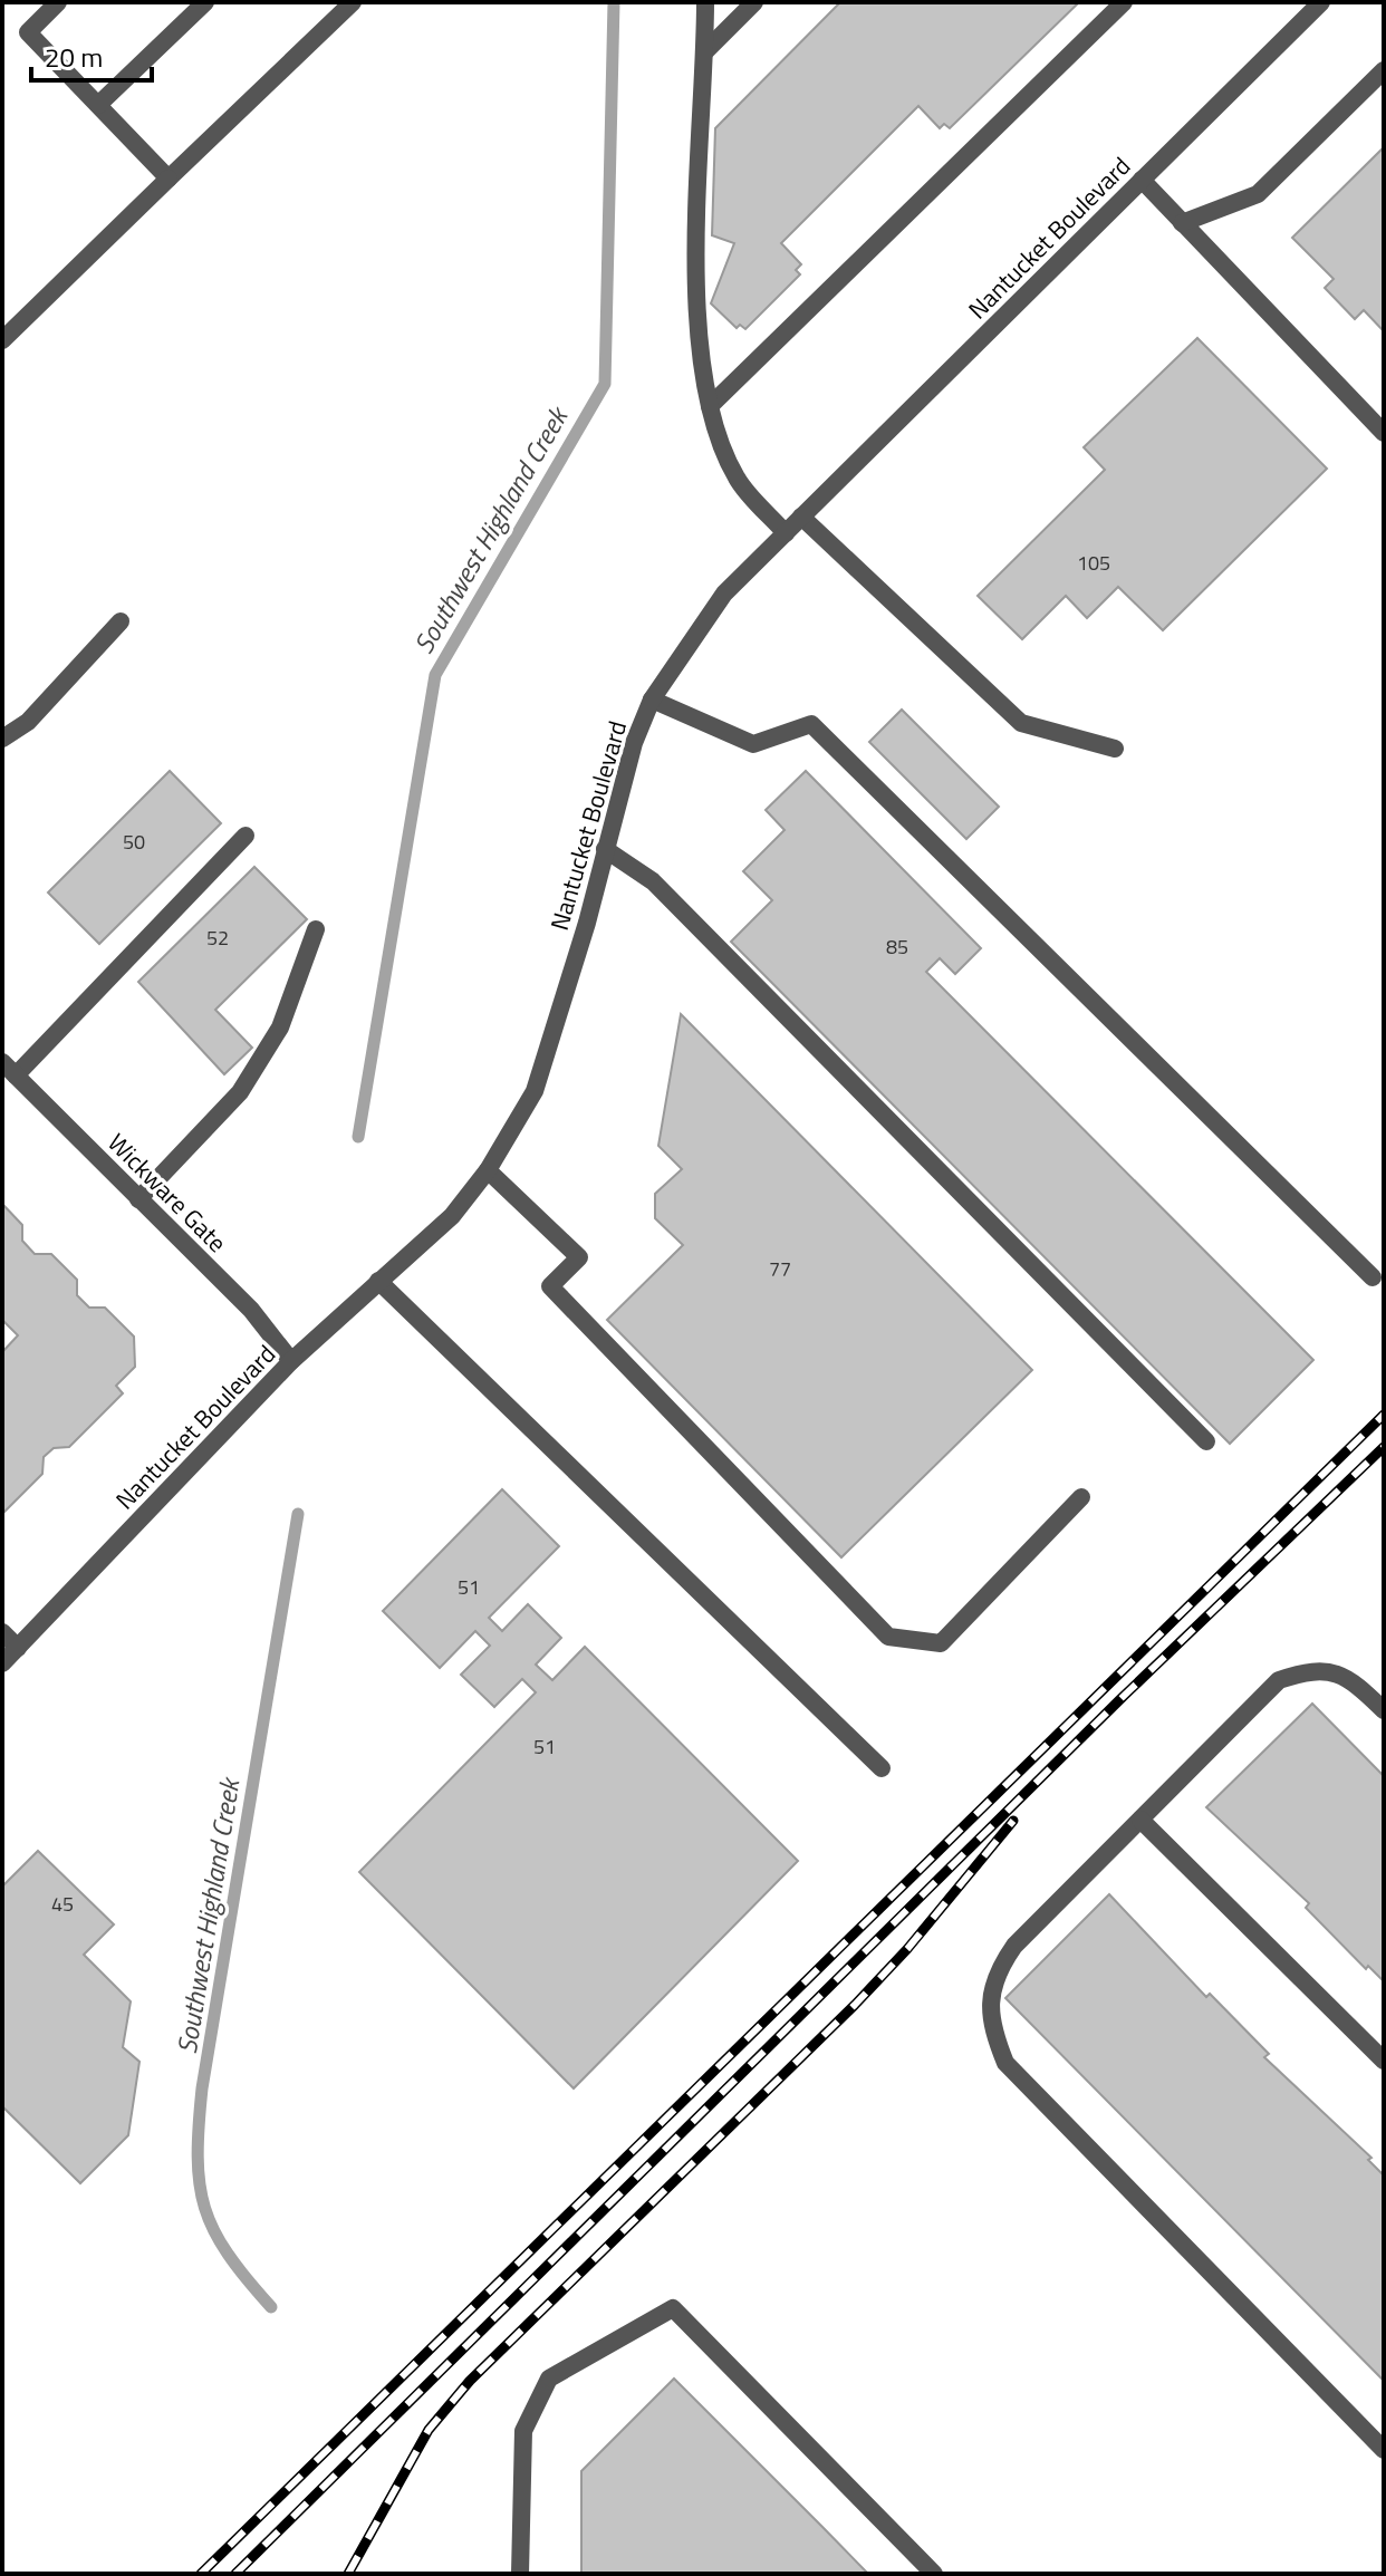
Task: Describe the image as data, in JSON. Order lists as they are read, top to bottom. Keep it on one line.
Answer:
{"streets":{"street":["Nantucket Boulevard","Wickware Gate"]},"crossings":[["Nantucket Boulevard","Wickware Gate"]],"water":["Southwest Highland Creek"],"house_numbers":["105","50","52","85","77","51","51","45"],"scale_bar":"20 m"}
